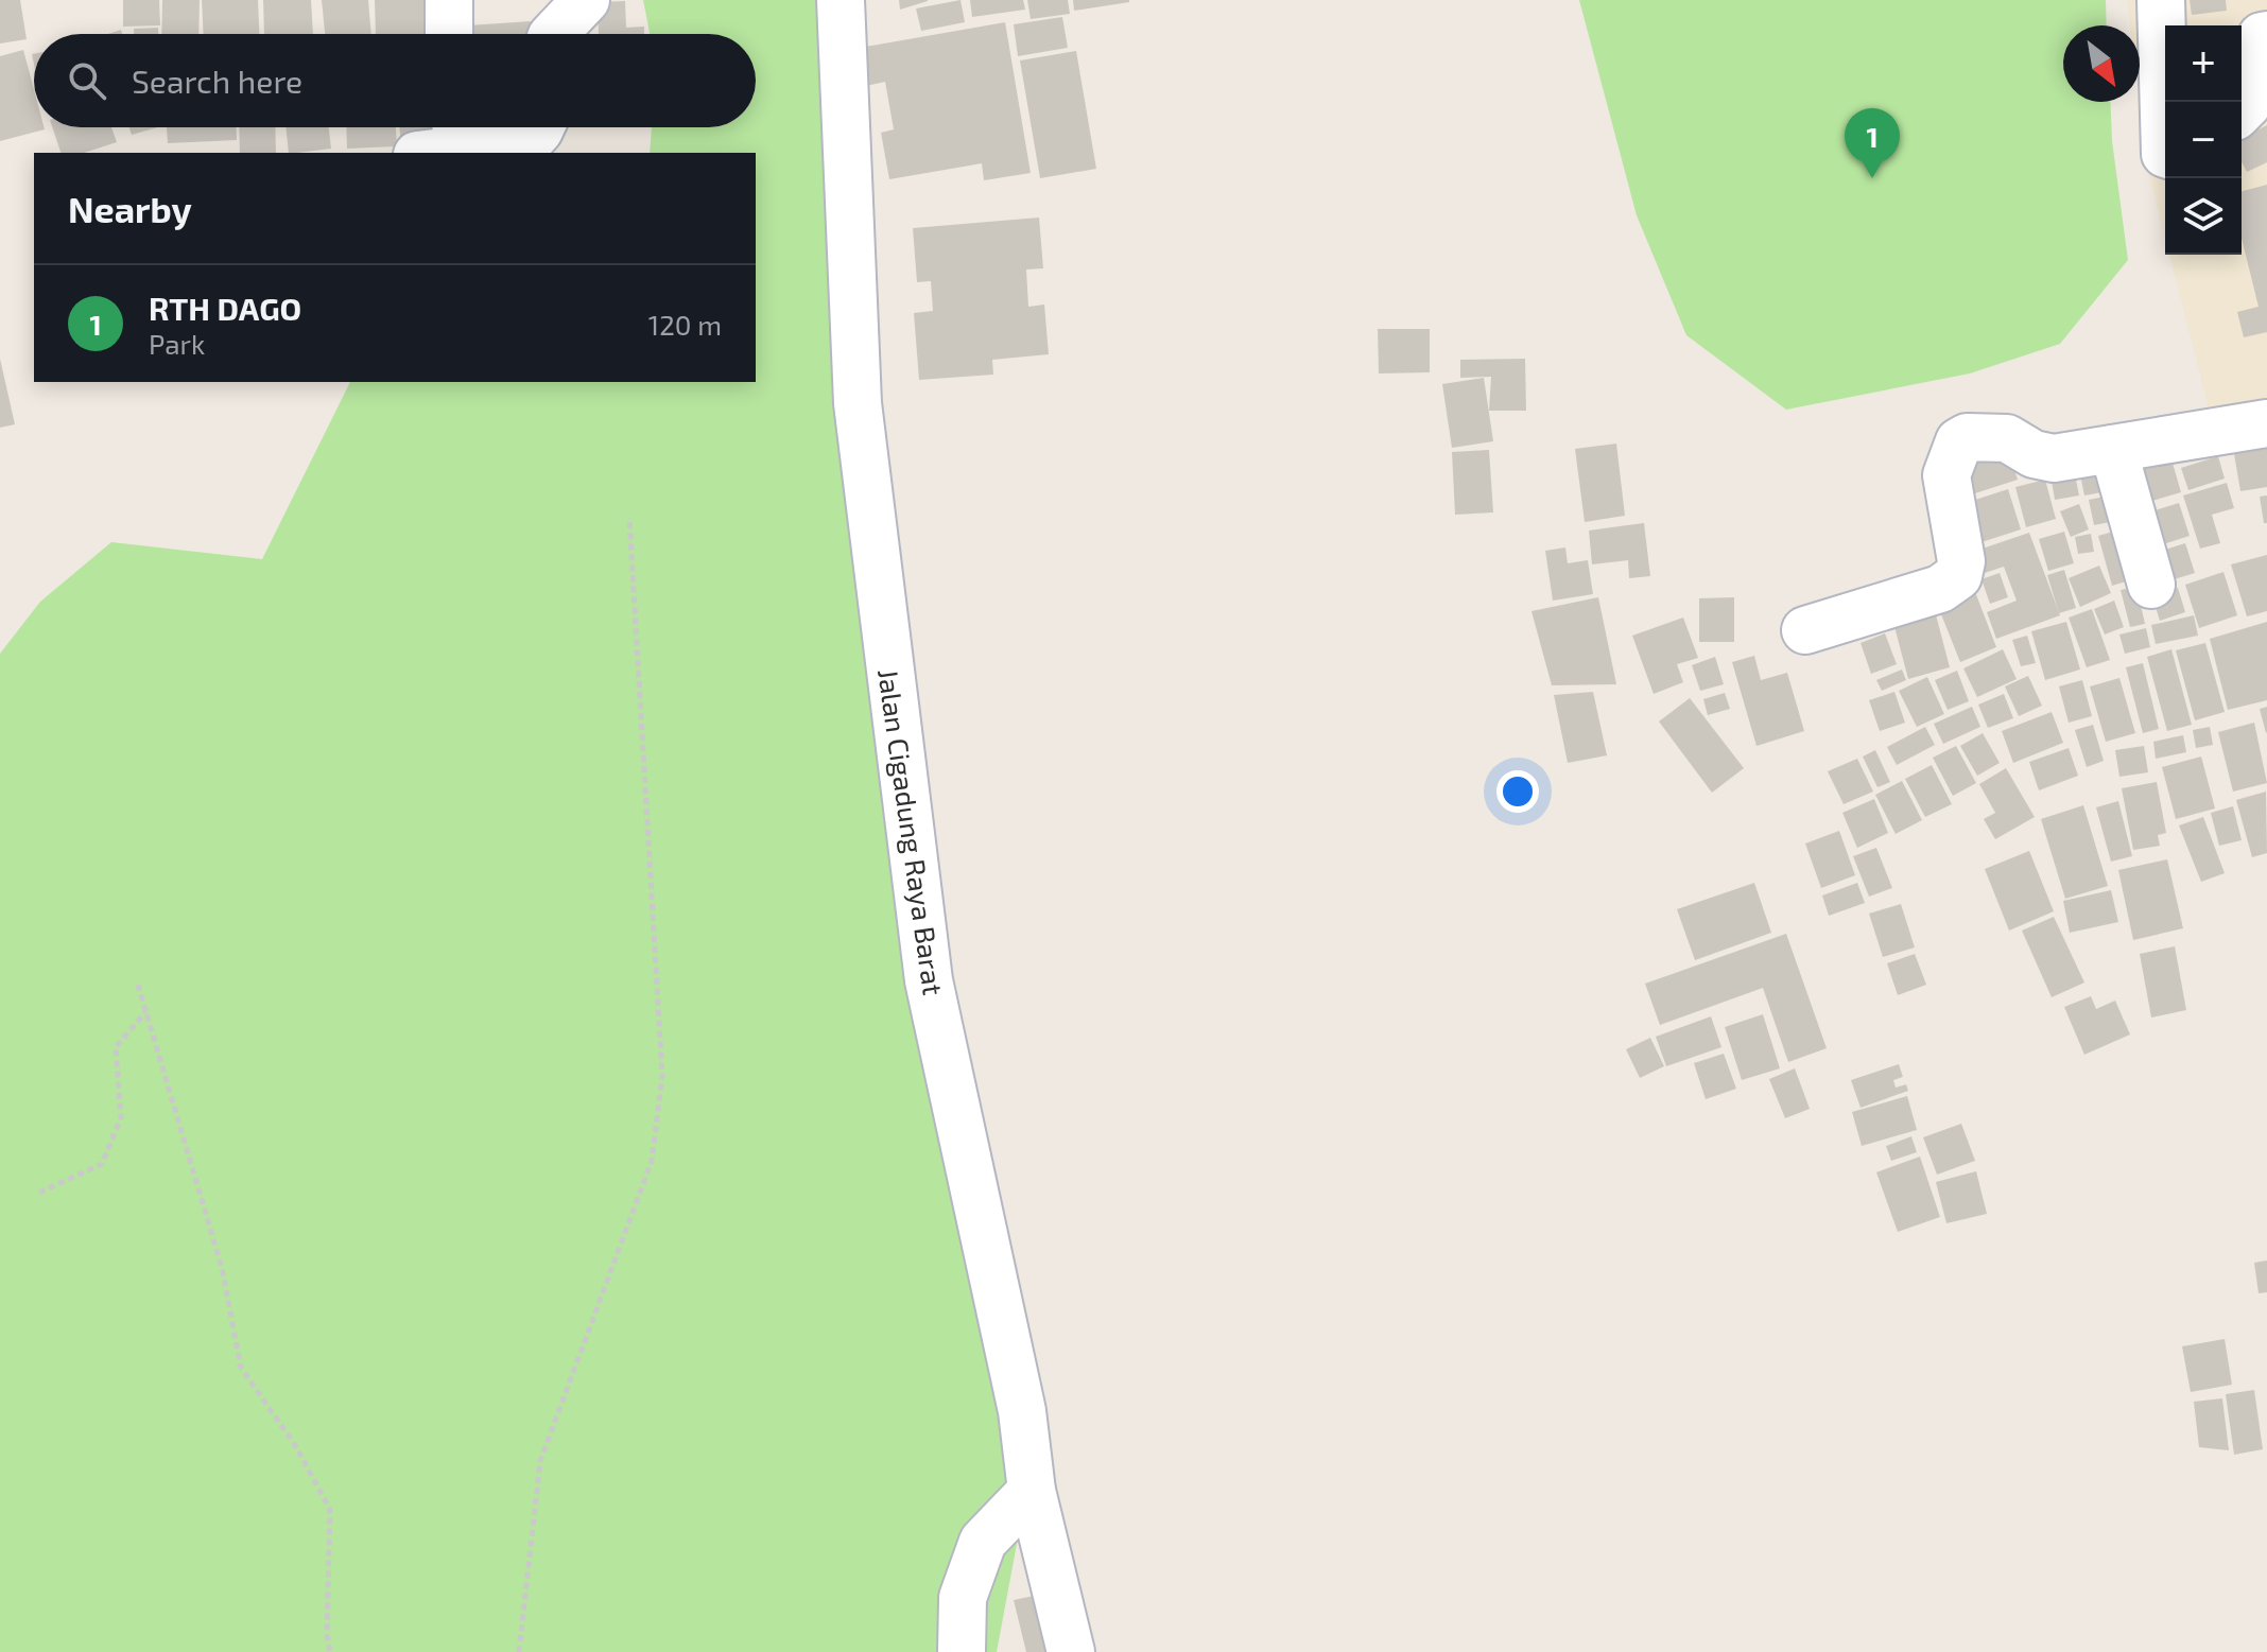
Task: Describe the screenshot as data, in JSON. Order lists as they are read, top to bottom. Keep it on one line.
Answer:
{"streets":{"street":["Jalan Cigadung Raya Barat"]},"north":"bottom right","page":{"map_buttons":["+","−"],"search":"Search here","pins":"1","heading":"Nearby","list":[{"mark":"1","name":"RTH DAGO","note":"Park","value":"120 m"}]}}
